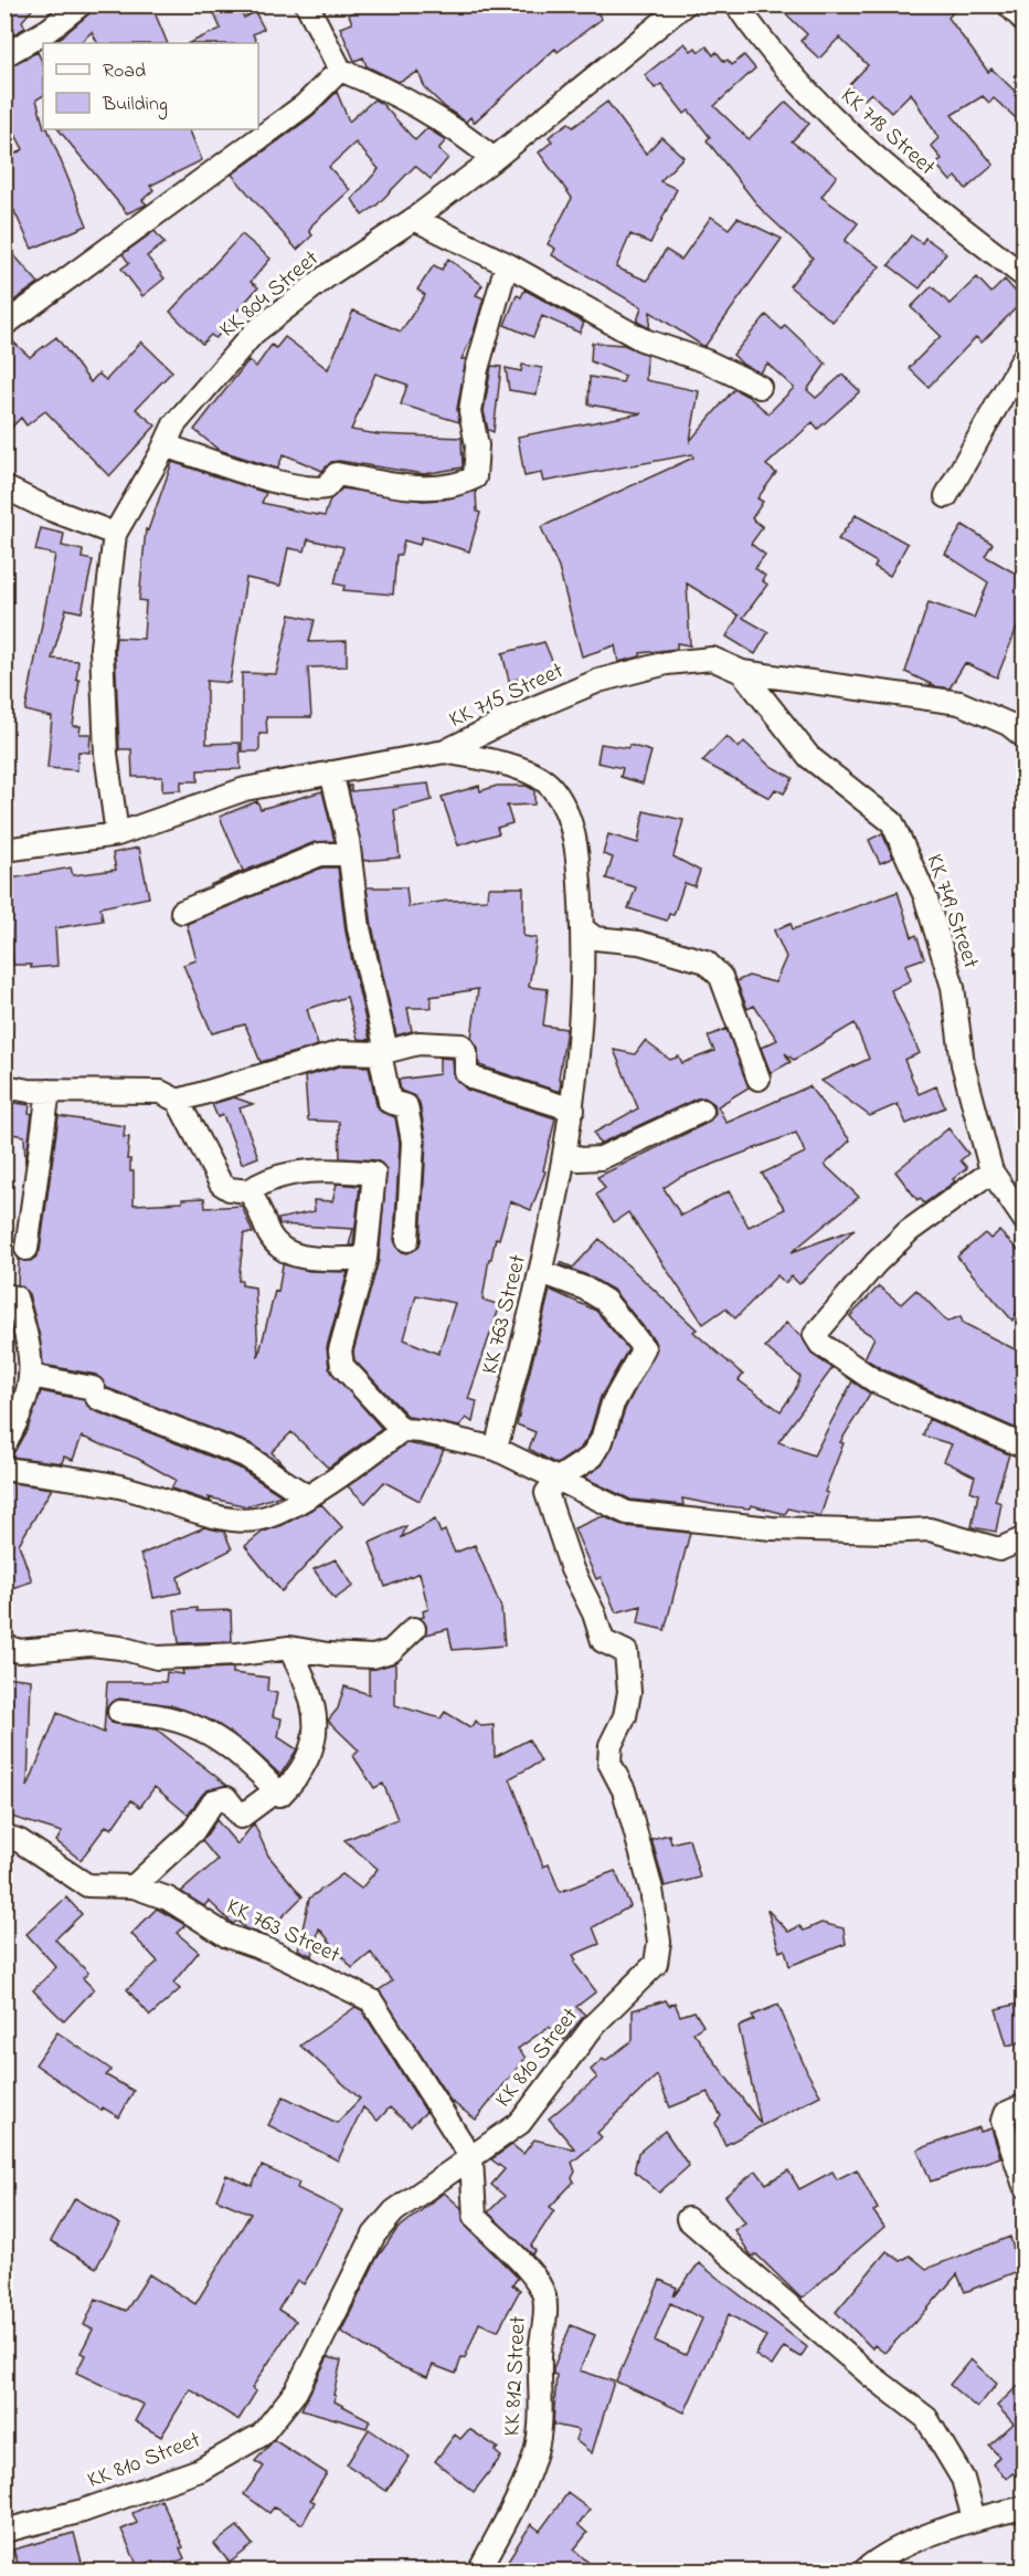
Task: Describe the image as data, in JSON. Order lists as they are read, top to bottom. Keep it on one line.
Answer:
{"streets":{"street":["KK 718 Street","KK 804 Street","KK 715 Street","KK 749 Street","KK 763 Street","KK 810 Street","KK 812 Street"]},"crossings":[["KK 804 Street","KK 715 Street"],["KK 715 Street","KK 749 Street"],["KK 715 Street","KK 763 Street"],["KK 763 Street","KK 810 Street"],["KK 763 Street","KK 812 Street"],["KK 810 Street","KK 812 Street"]],"legend":["Road","Building"]}
